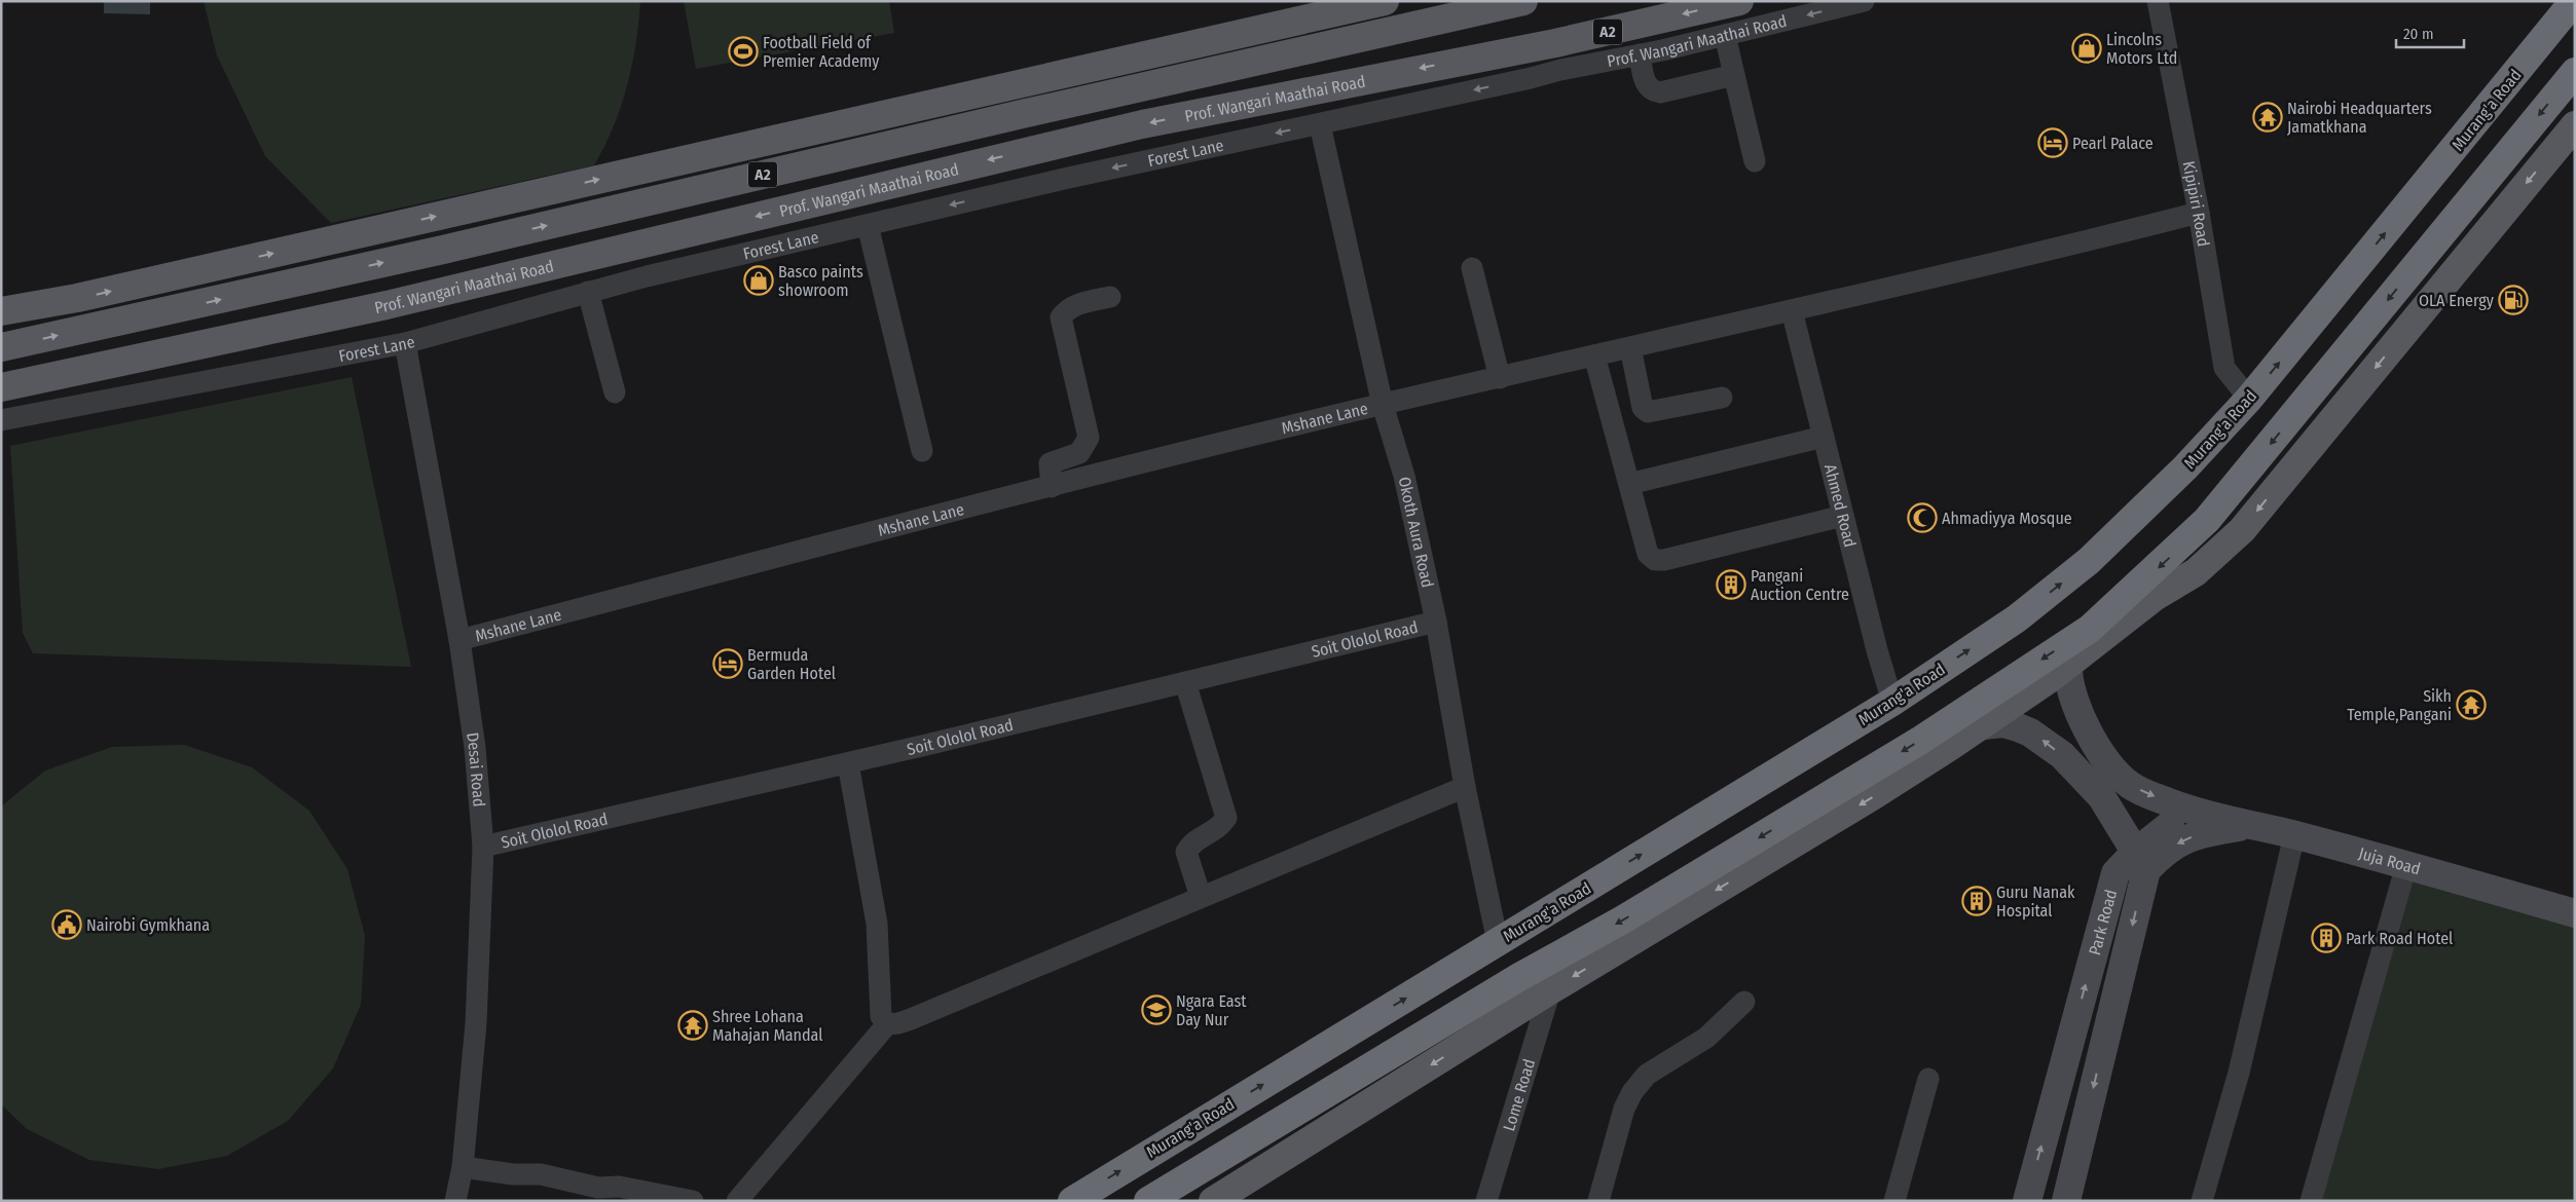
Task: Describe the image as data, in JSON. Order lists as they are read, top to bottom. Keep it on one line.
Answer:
{"streets":{"highway":["Murang'a Road"],"main road":["A2","Prof. Wangari Maathai Road","Juja Road","Park Road"],"street":["Forest Lane","Kipipiri Road","Mshane Lane","Ahmed Road","Okoth Aura Road","Soit Ololol Road","Desai Road","Lome Road"]},"crossings":[["Prof. Wangari Maathai Road","Forest Lane"],["Murang'a Road","Kipipiri Road"],["Murang'a Road","Ahmed Road"],["Murang'a Road","Okoth Aura Road"],["Forest Lane","Okoth Aura Road"],["Forest Lane","Desai Road"],["Kipipiri Road","Mshane Lane"],["Mshane Lane","Ahmed Road"],["Mshane Lane","Okoth Aura Road"],["Mshane Lane","Desai Road"],["Okoth Aura Road","Soit Ololol Road"],["Soit Ololol Road","Desai Road"],["Juja Road","Park Road"]],"one_way":["Forest Lane"],"places":{"shop":["Lincolns Motors Ltd","Basco paints showroom"],"sports":["Football Field of Premier Academy"],"temple":["Nairobi Headquarters Jamatkhana","Sikh Temple,Pangani","Shree Lohana Mahajan Mandal"],"hotel":["Pearl Palace","Bermuda Garden Hotel"],"fuel station":["OLA Energy"],"mosque":["Ahmadiyya Mosque"],"building":["Pangani Auction Centre","Guru Nanak Hospital","Park Road Hotel"],"public building":["Nairobi Gymkhana"],"school or university":["Ngara East Day Nur"]},"scale_bar":"20 m"}
